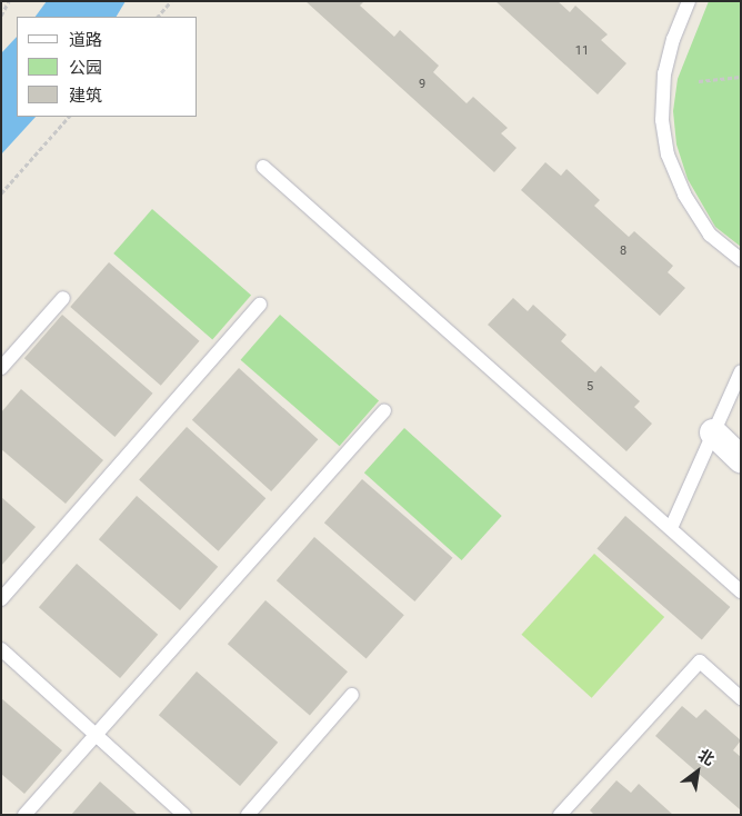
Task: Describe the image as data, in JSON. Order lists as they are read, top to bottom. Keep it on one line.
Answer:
{"house_numbers":["11","9","8","5"],"legend":["道路","公园","建筑"],"north":"top right"}
